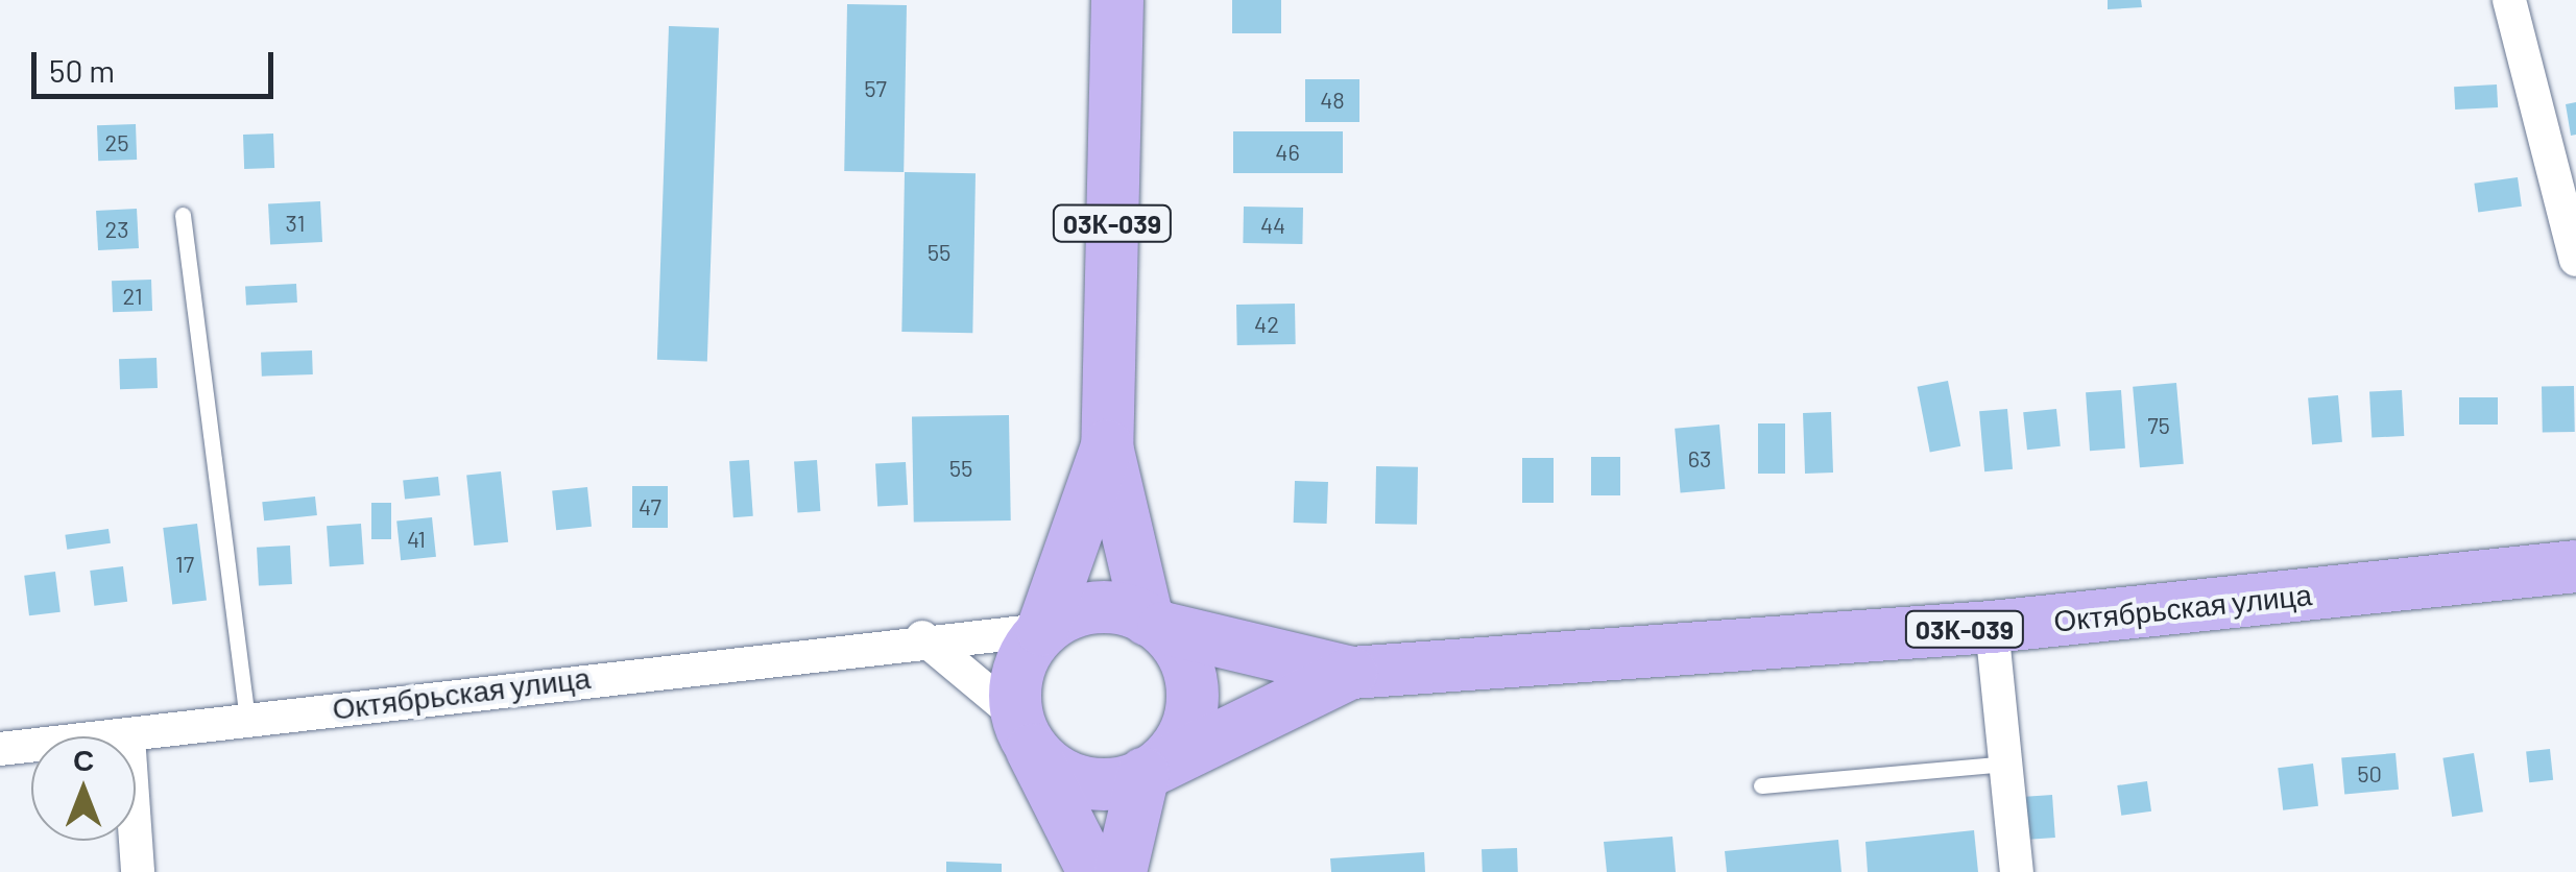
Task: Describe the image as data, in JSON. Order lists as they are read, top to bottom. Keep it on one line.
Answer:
{"streets":{"main road":["03К-039","Октябрьская улица"]},"crossings":[["03К-039","Октябрьская улица"]],"house_numbers":["57","48","25","46","31","44","23","55","21","42","75","63","55","47","41","17","50"],"scale_bar":"50 m","north":"top"}
